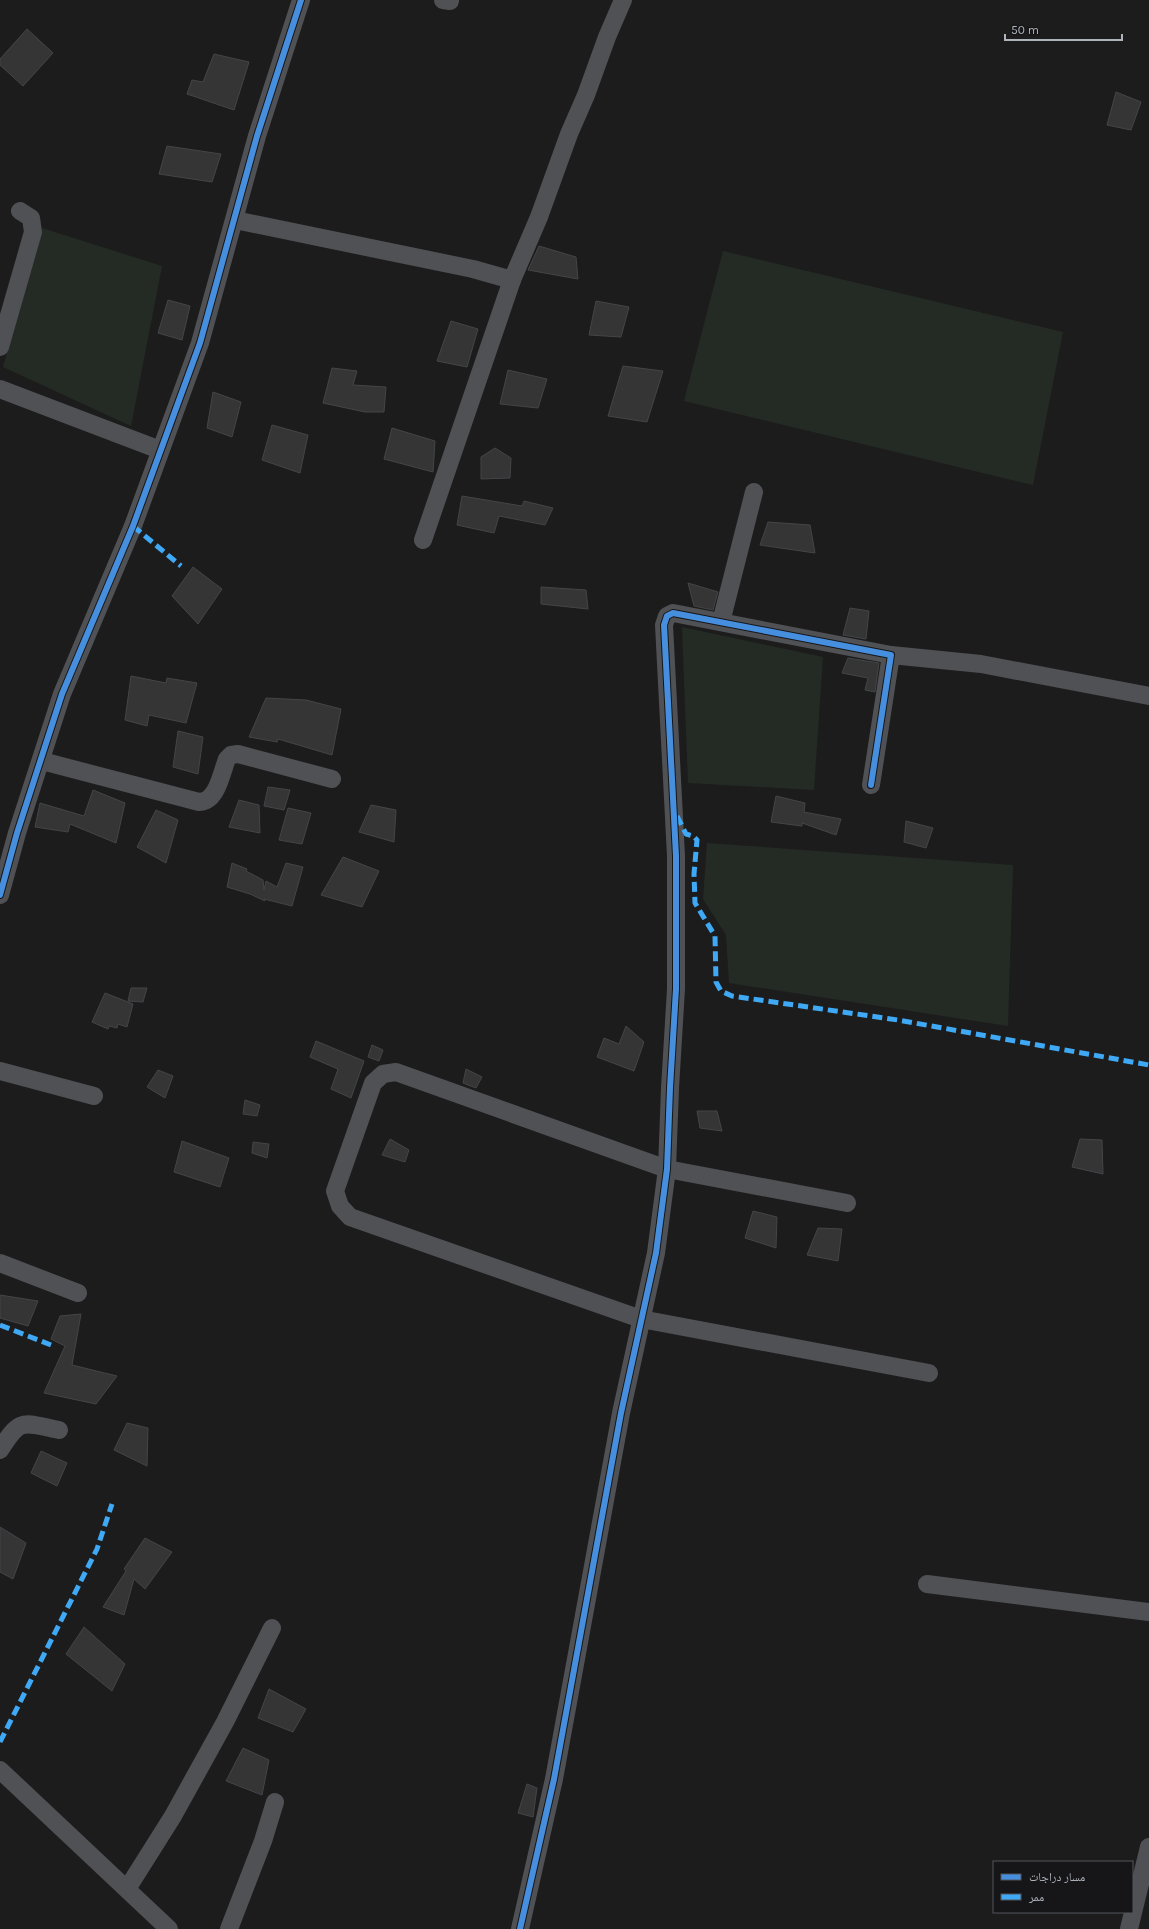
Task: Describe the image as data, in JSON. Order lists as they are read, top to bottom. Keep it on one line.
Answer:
{"legend":["مسار دراجات","ممر"],"scale_bar":"50 m"}
